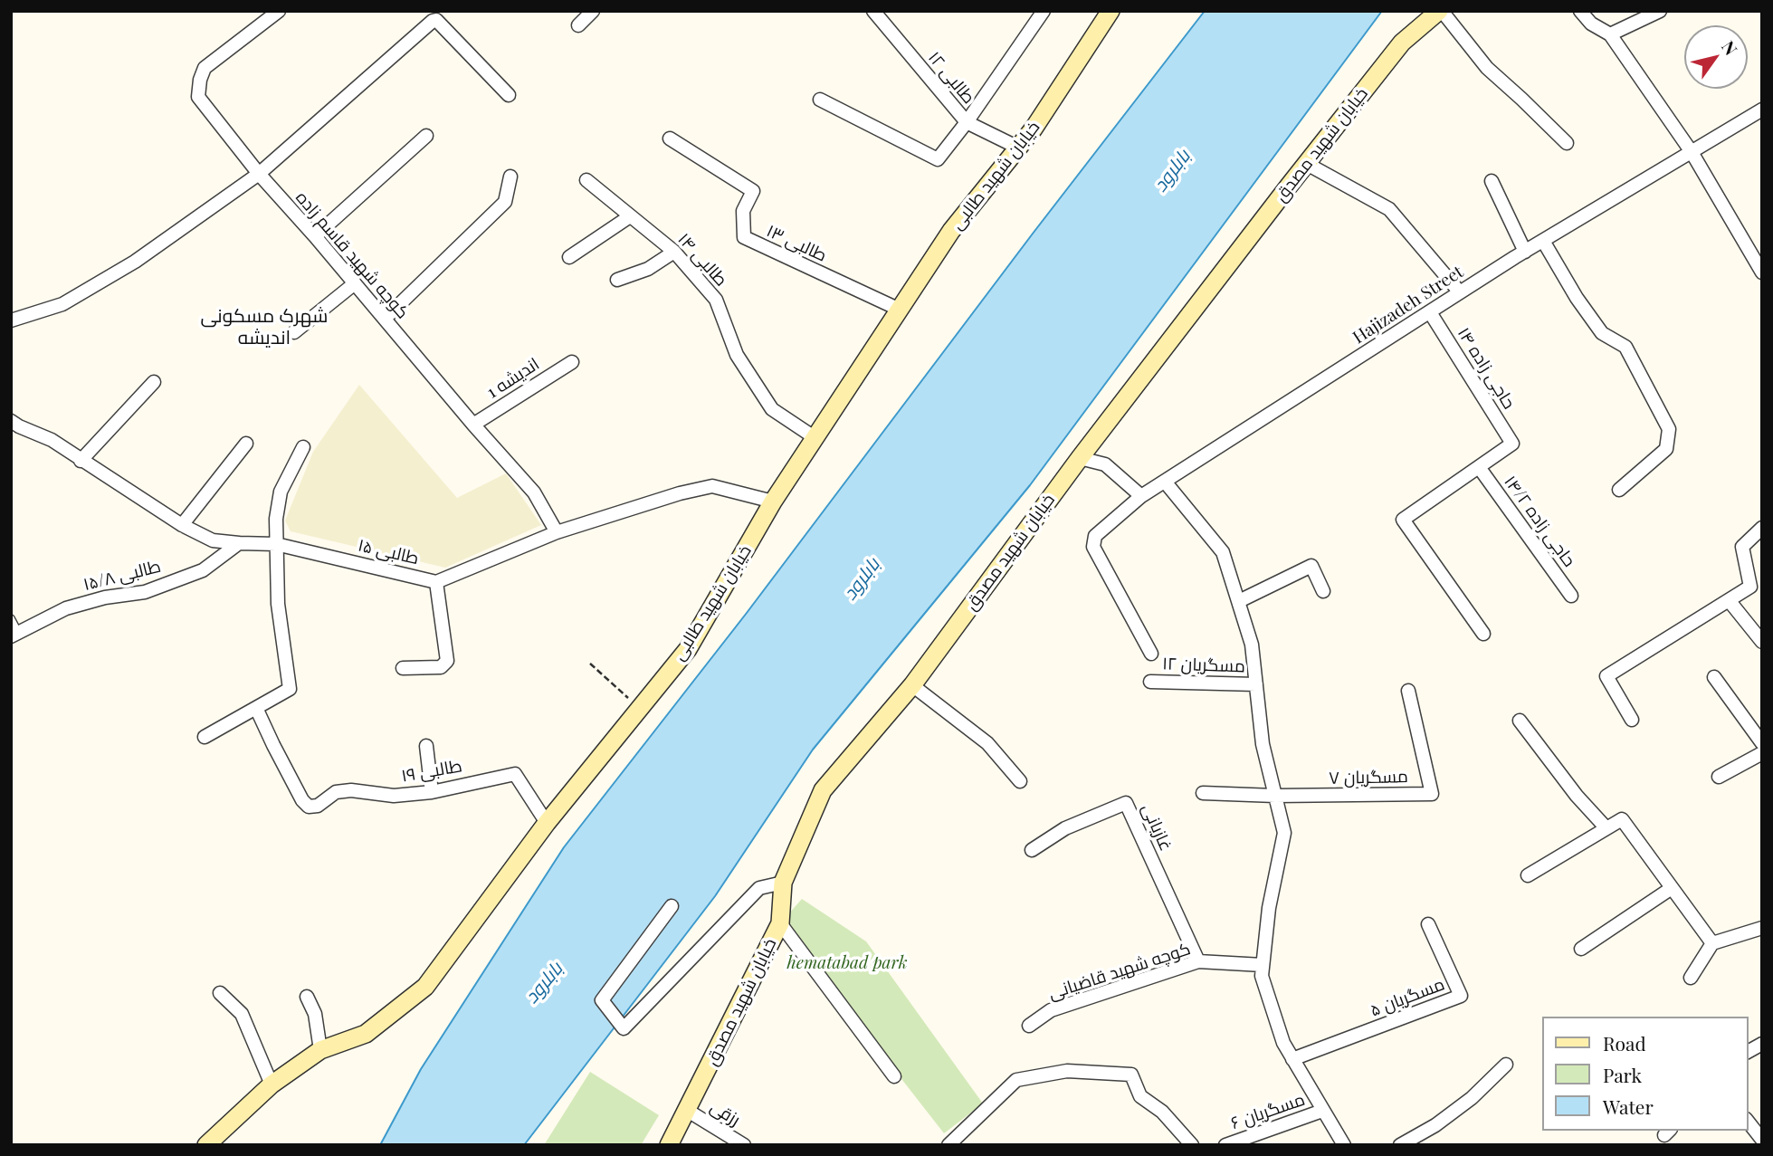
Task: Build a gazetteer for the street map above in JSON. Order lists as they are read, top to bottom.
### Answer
{
  "streets": {
    "street": [
      "طالبی ۱۲",
      "خیابان شهید مصدق",
      "خیابان شهید طالبی",
      "طالبی ۱۳",
      "کوچه شهید قاسم زاده",
      "طالبی ۱۴",
      "Hajizadeh Street",
      "حاجی زاده ۱۴",
      "اندیشه 1",
      "حاجی زاده ۱۴/۲",
      "طالبی ۱۵",
      "طالبی ۱۵/۸",
      "مسگریان ۱۲",
      "طالبی ۱۹",
      "مسگریان ۷",
      "غازیانی",
      "کوچه شهید قاضیانی",
      "مسگریان ۵",
      "مسگریان ۶",
      "رزقی"
    ]
  },
  "crossings": [
    ["طالبی ۱۲", "خیابان شهید طالبی"],
    ["خیابان شهید مصدق", "رزقی"],
    ["خیابان شهید طالبی", "طالبی ۱۳"],
    ["خیابان شهید طالبی", "طالبی ۱۴"],
    ["خیابان شهید طالبی", "طالبی ۱۵"],
    ["خیابان شهید طالبی", "طالبی ۱۹"],
    ["کوچه شهید قاسم زاده", "اندیشه 1"],
    ["کوچه شهید قاسم زاده", "طالبی ۱۵"],
    ["Hajizadeh Street", "حاجی زاده ۱۴"],
    ["حاجی زاده ۱۴", "حاجی زاده ۱۴/۲"],
    ["طالبی ۱۵", "طالبی ۱۵/۸"],
    ["غازیانی", "کوچه شهید قاضیانی"]
  ],
  "districts": ["شهرک مسکونی اندیشه"],
  "water": ["بابلرود"],
  "parks": ["hematabad park"],
  "legend": ["Road", "Park", "Water"],
  "north": "top right"
}
